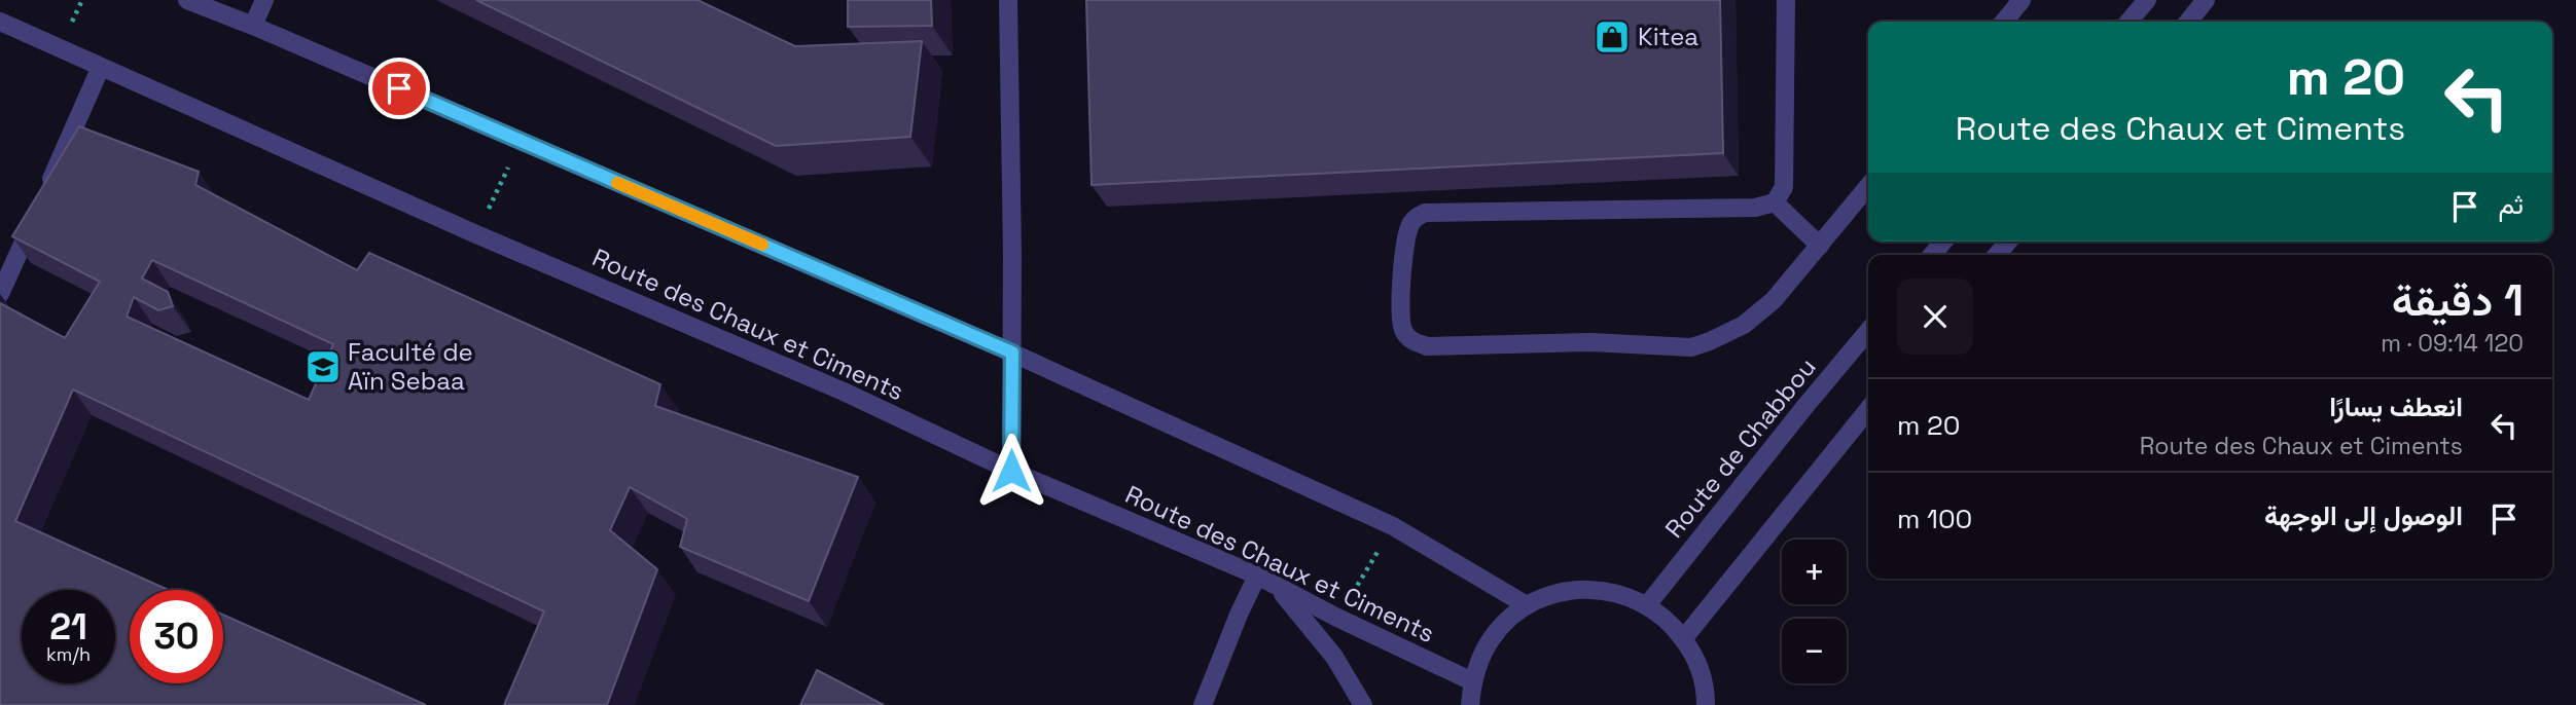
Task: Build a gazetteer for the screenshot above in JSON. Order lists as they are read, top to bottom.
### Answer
{
  "streets": {
    "street": ["Route des Chaux et Ciments", "Route de Chabbou"]
  },
  "places": {
    "shop": ["Kitea"],
    "school or university": ["Faculté de Aïn Sebaa"]
  },
  "page": {
    "turn": ["20 m", "Route des Chaux et Ciments"],
    "then": "ثم",
    "heading": ["1 دقيقة", "120 m · 09:14"],
    "list": [
      {
        "name": "انعطف يسارًا",
        "note": "Route des Chaux et Ciments",
        "value": "20 m"
      },
      {
        "name": "الوصول إلى الوجهة",
        "value": "100 m"
      }
    ],
    "map_buttons": ["+", "−"],
    "speed": "21 km/h",
    "limit": "30"
  }
}
